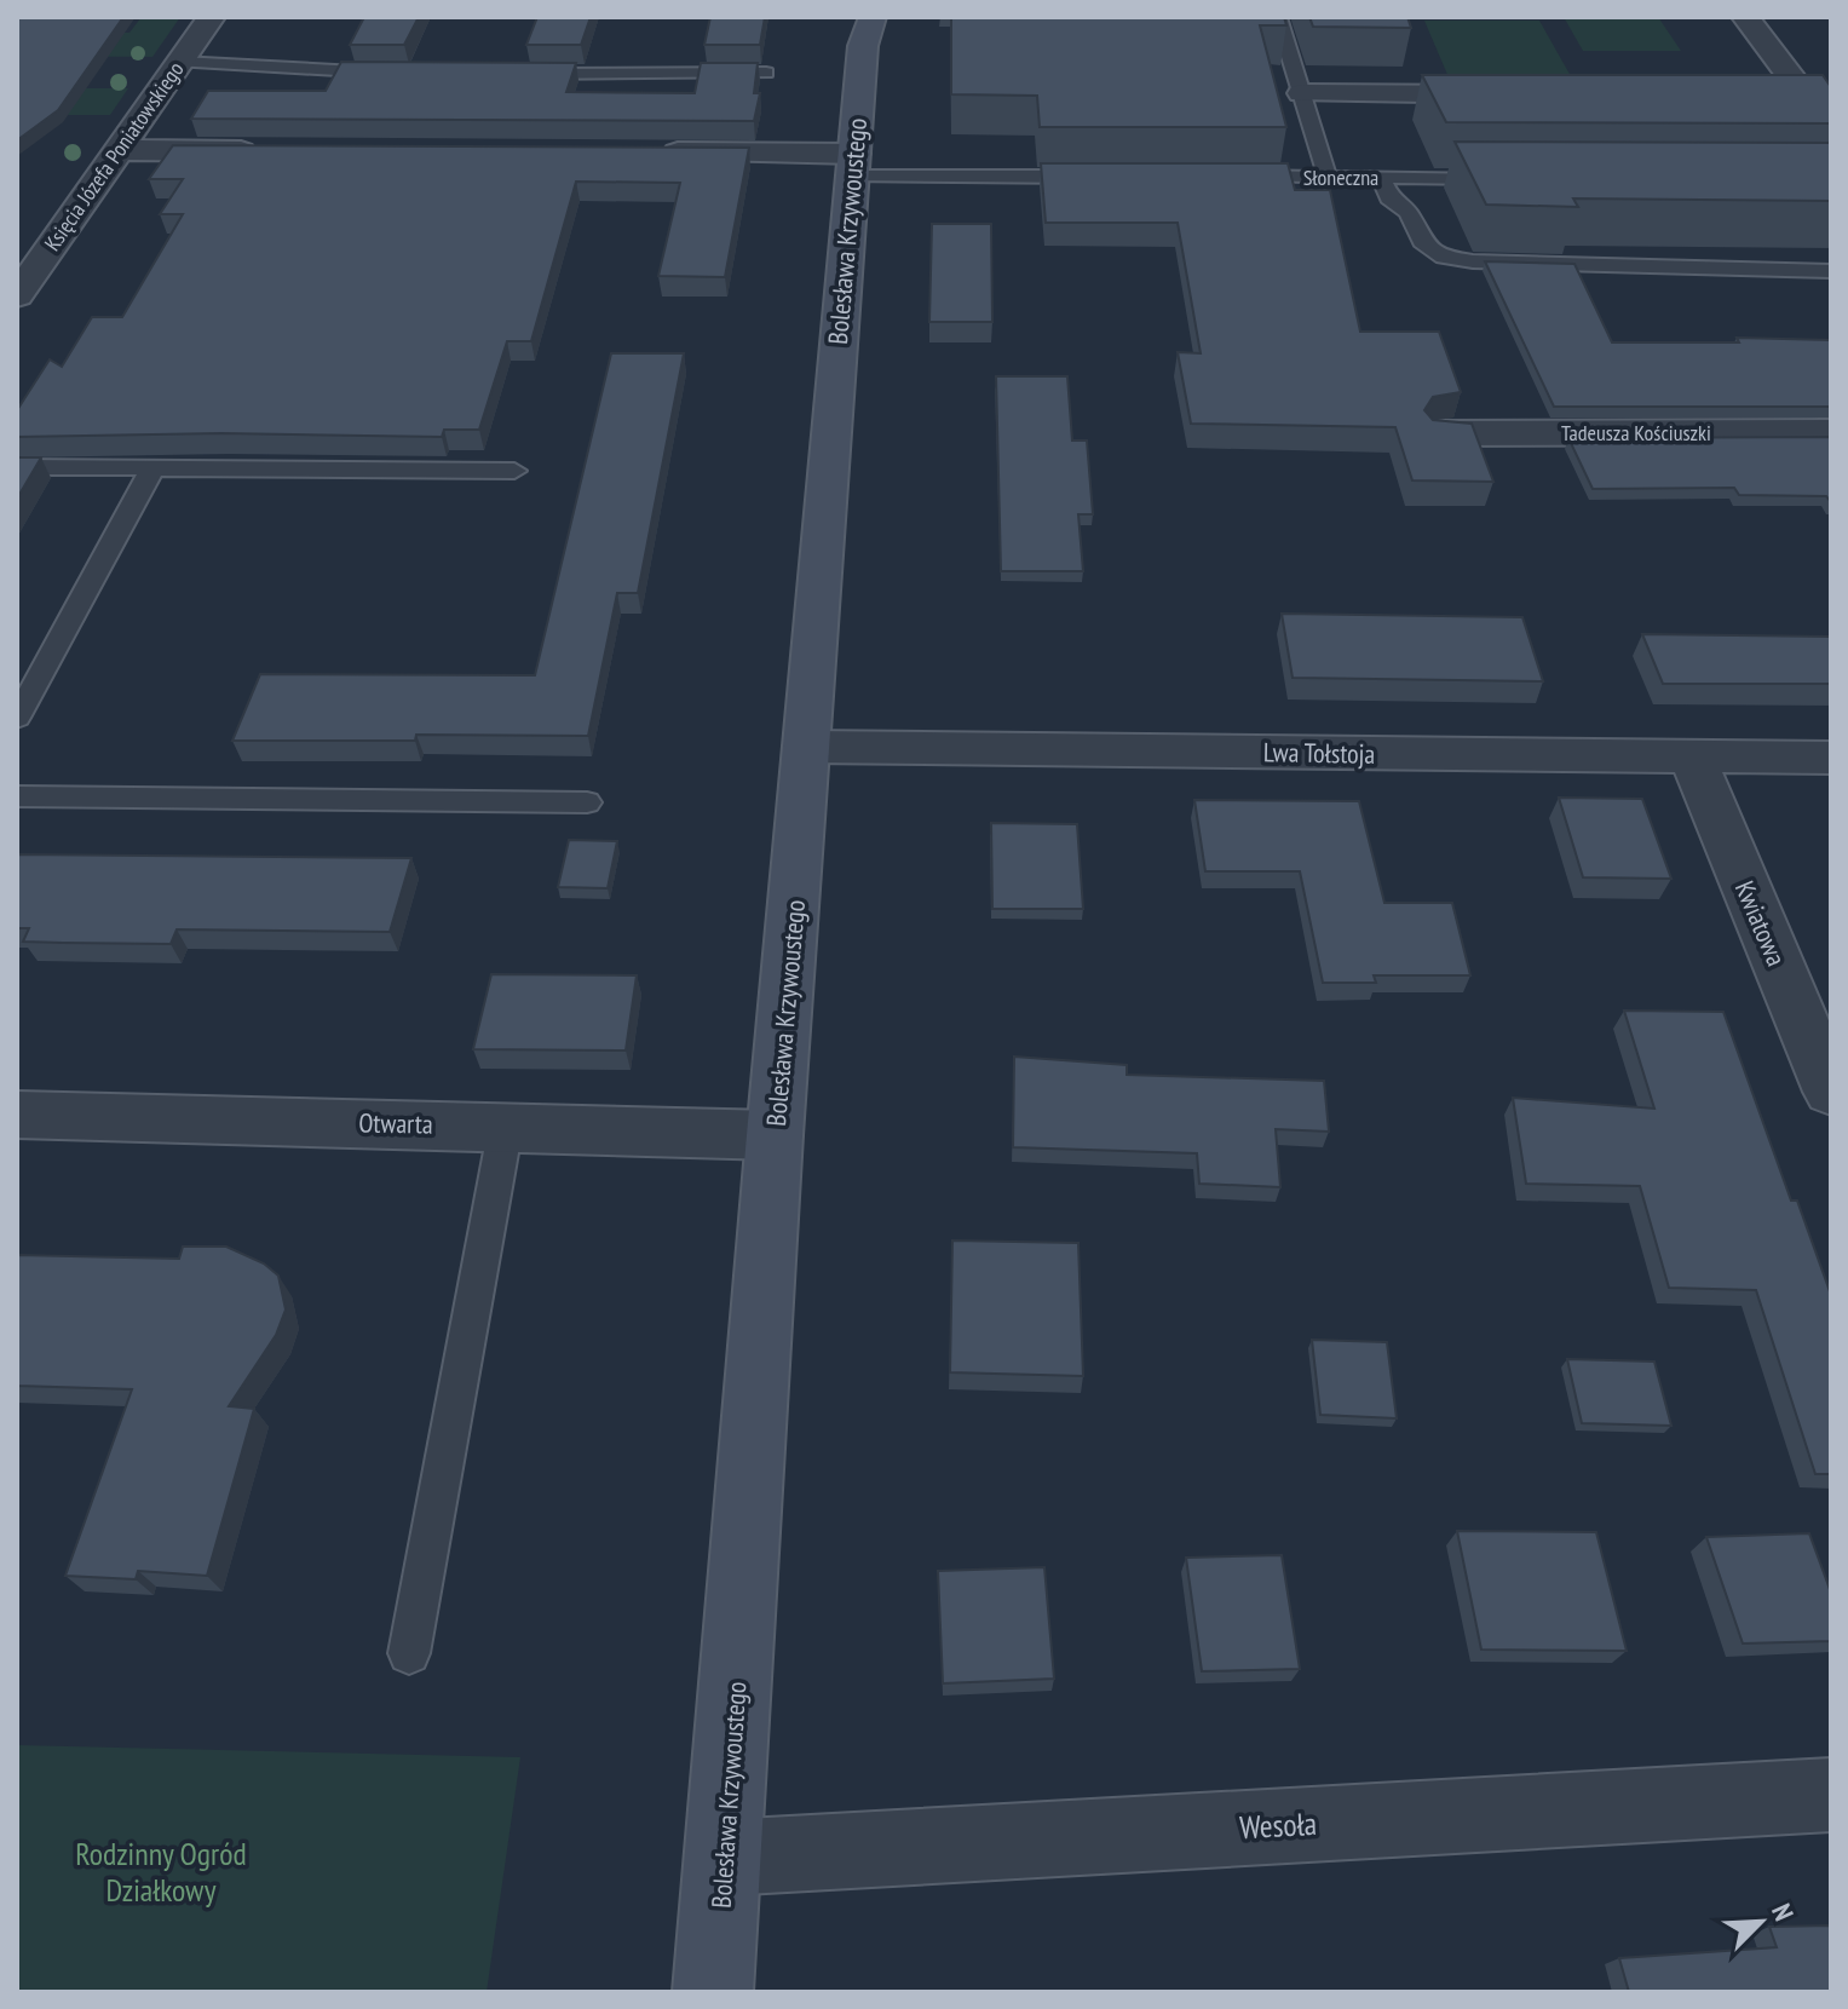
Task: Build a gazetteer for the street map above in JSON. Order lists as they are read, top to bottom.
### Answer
{
  "streets": {
    "street": [
      "Księcia Józefa Poniatowskiego",
      "Bolesława Krzywoustego",
      "Tadeusza Kościuszki",
      "Lwa Tołstoja",
      "Kwiatowa",
      "Otwarta",
      "Wesoła"
    ],
    "lane": ["Słoneczna"]
  },
  "crossings": [
    ["Bolesława Krzywoustego", "Lwa Tołstoja"],
    ["Bolesława Krzywoustego", "Otwarta"],
    ["Bolesława Krzywoustego", "Wesoła"],
    ["Lwa Tołstoja", "Kwiatowa"]
  ],
  "parks": ["Rodzinny Ogród Działkowy"],
  "north": "top right"
}
